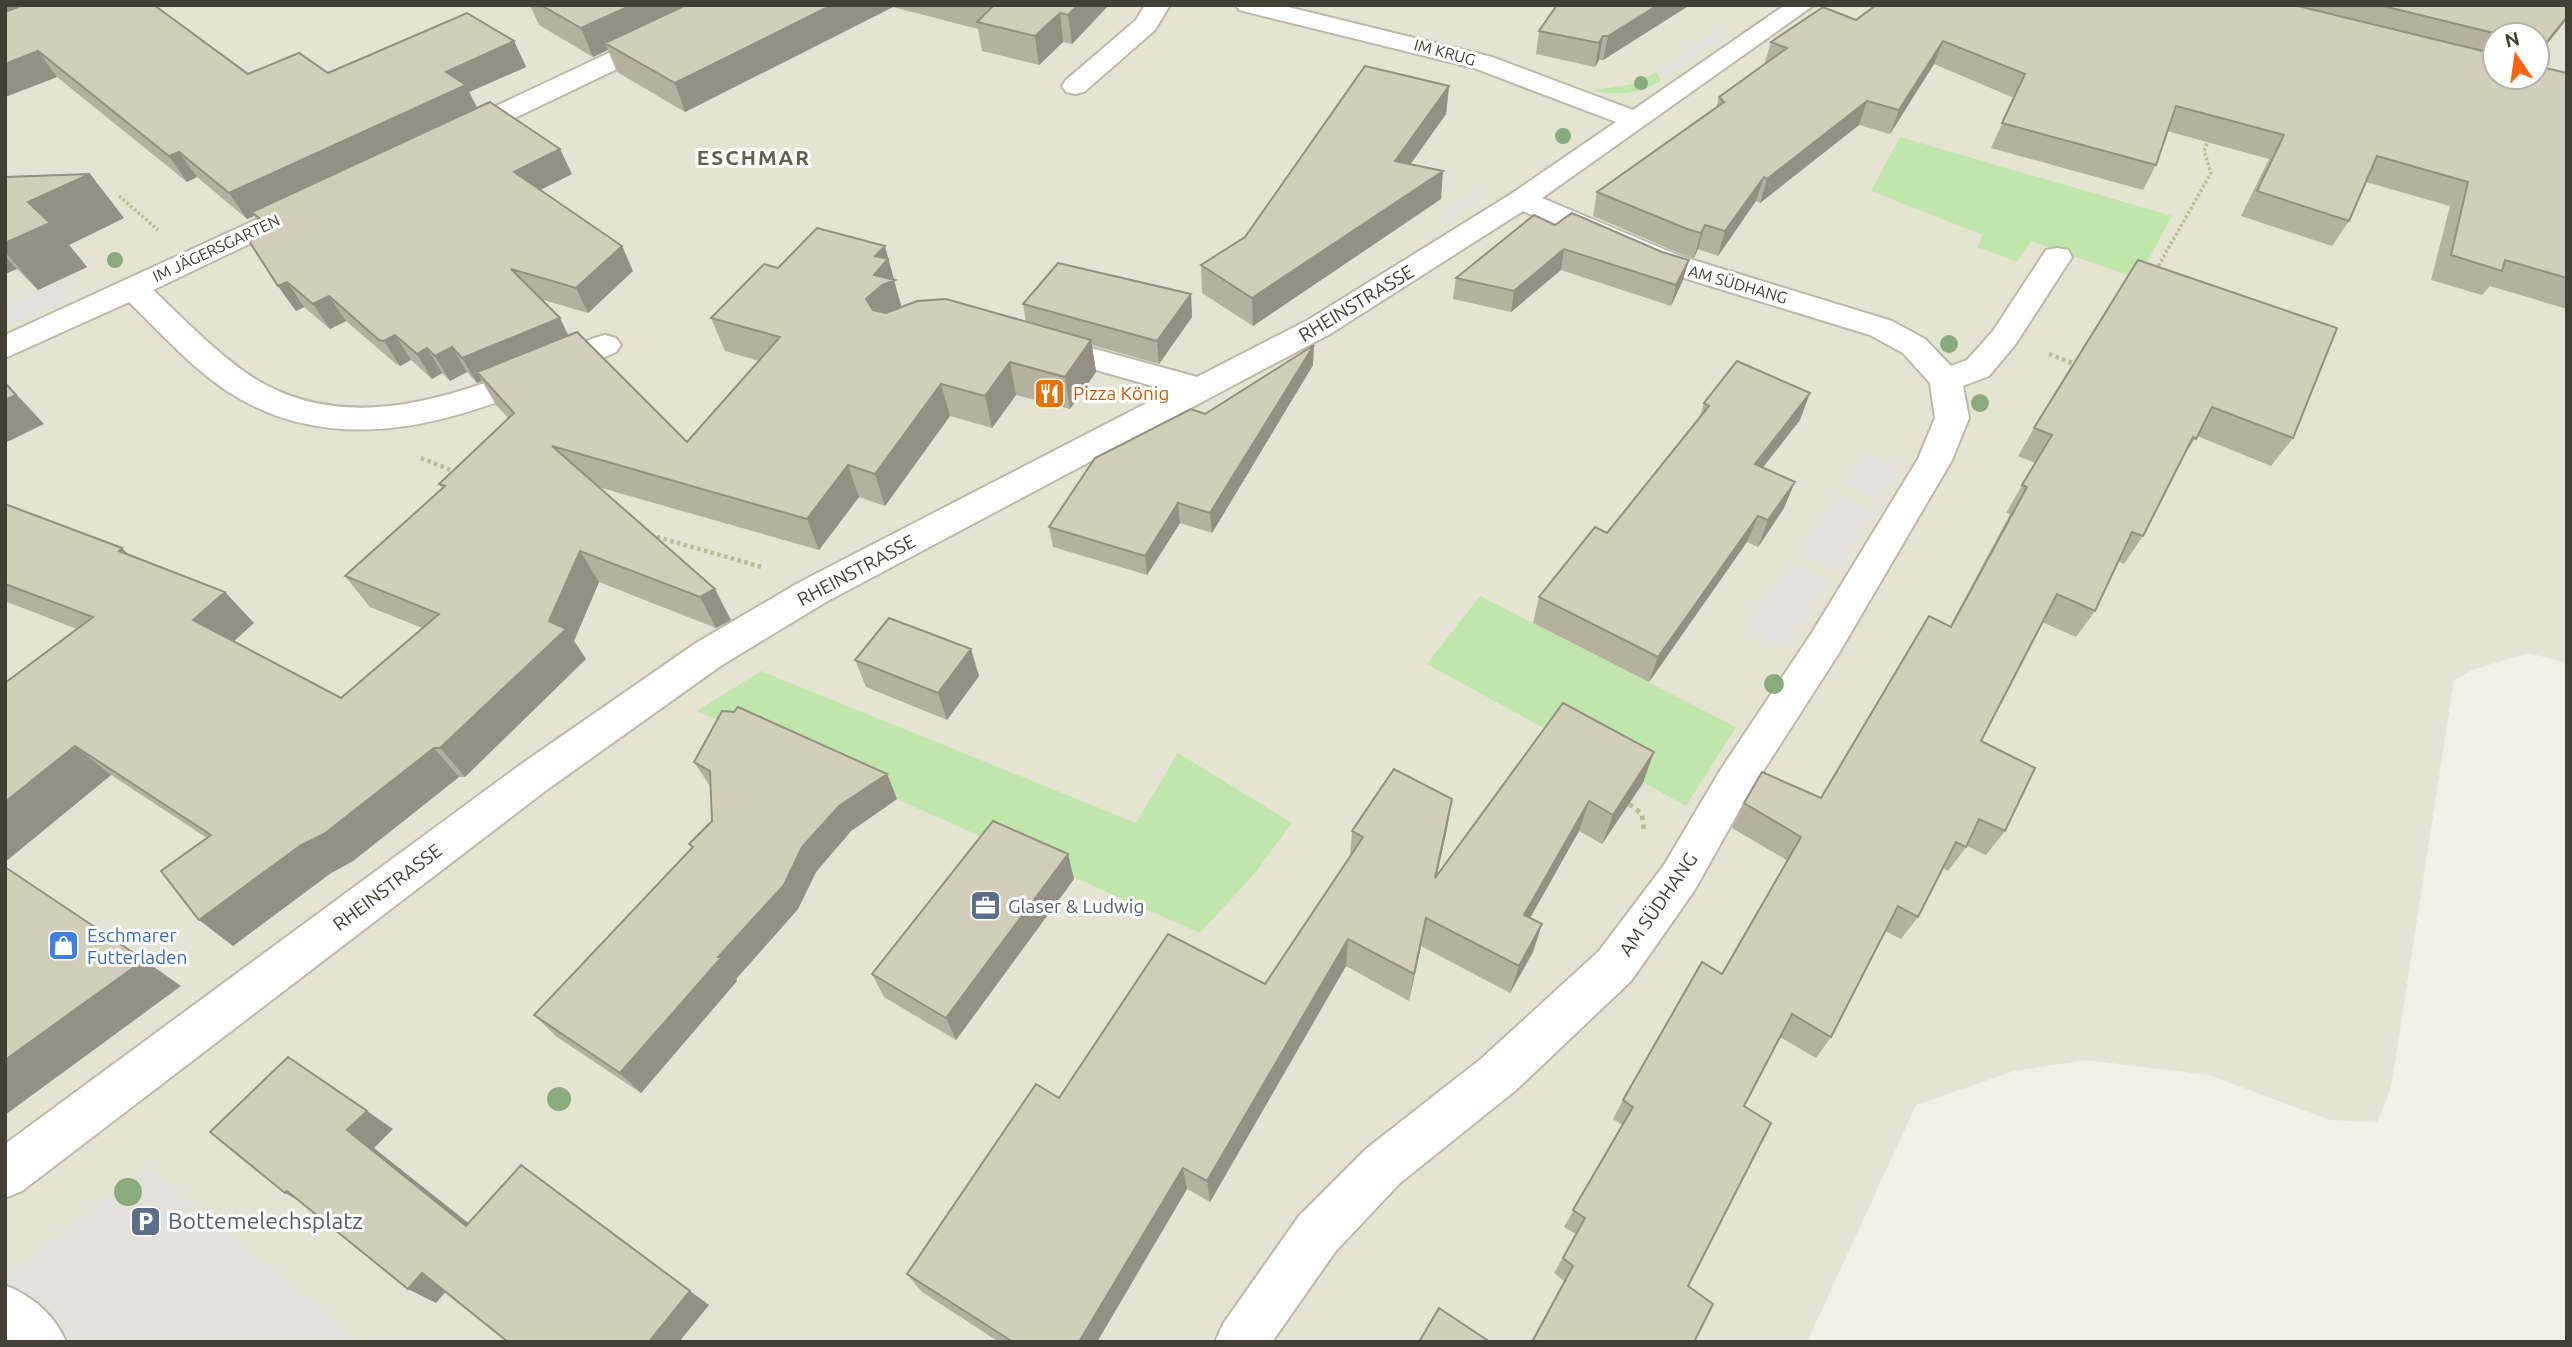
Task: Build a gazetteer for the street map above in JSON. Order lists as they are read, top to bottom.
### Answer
{
  "streets": {
    "street": [
      "IM KRUG",
      "IM JÄGERSGARTEN",
      "AM SÜDHANG",
      "RHEINSTRASSE"
    ]
  },
  "crossings": [
    ["IM KRUG", "RHEINSTRASSE"],
    ["AM SÜDHANG", "RHEINSTRASSE"]
  ],
  "districts": ["ESCHMAR"],
  "places": {
    "restaurant": ["Pizza König"],
    "office": ["Glaser & Ludwig"],
    "shop": ["Eschmarer Futterladen"],
    "parking": ["Bottemelechsplatz"]
  },
  "north": "top"
}
